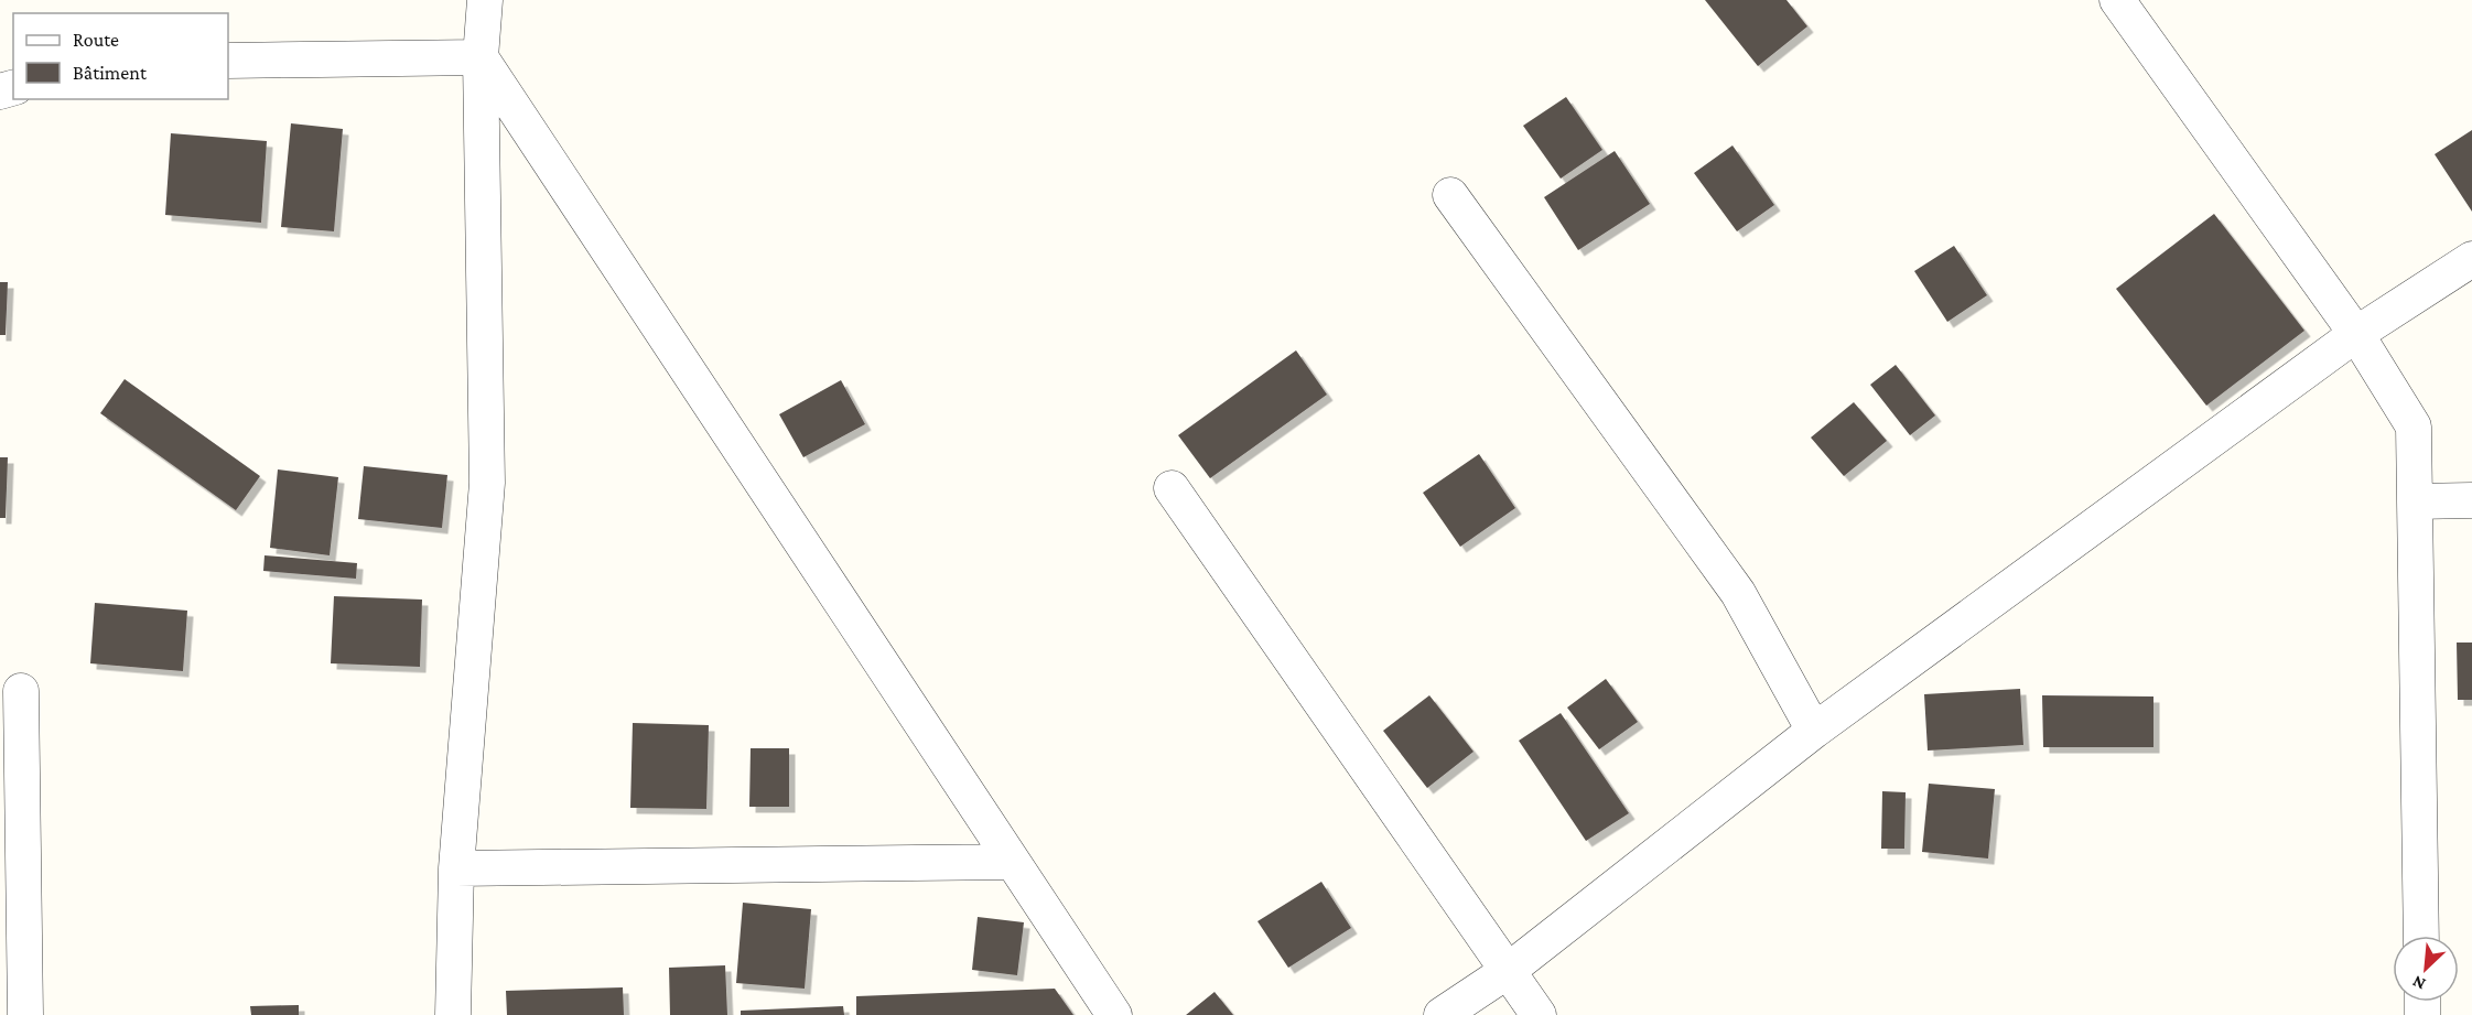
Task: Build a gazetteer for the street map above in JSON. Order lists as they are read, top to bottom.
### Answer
{
  "legend": ["Route", "Bâtiment"],
  "north": "bottom left"
}
